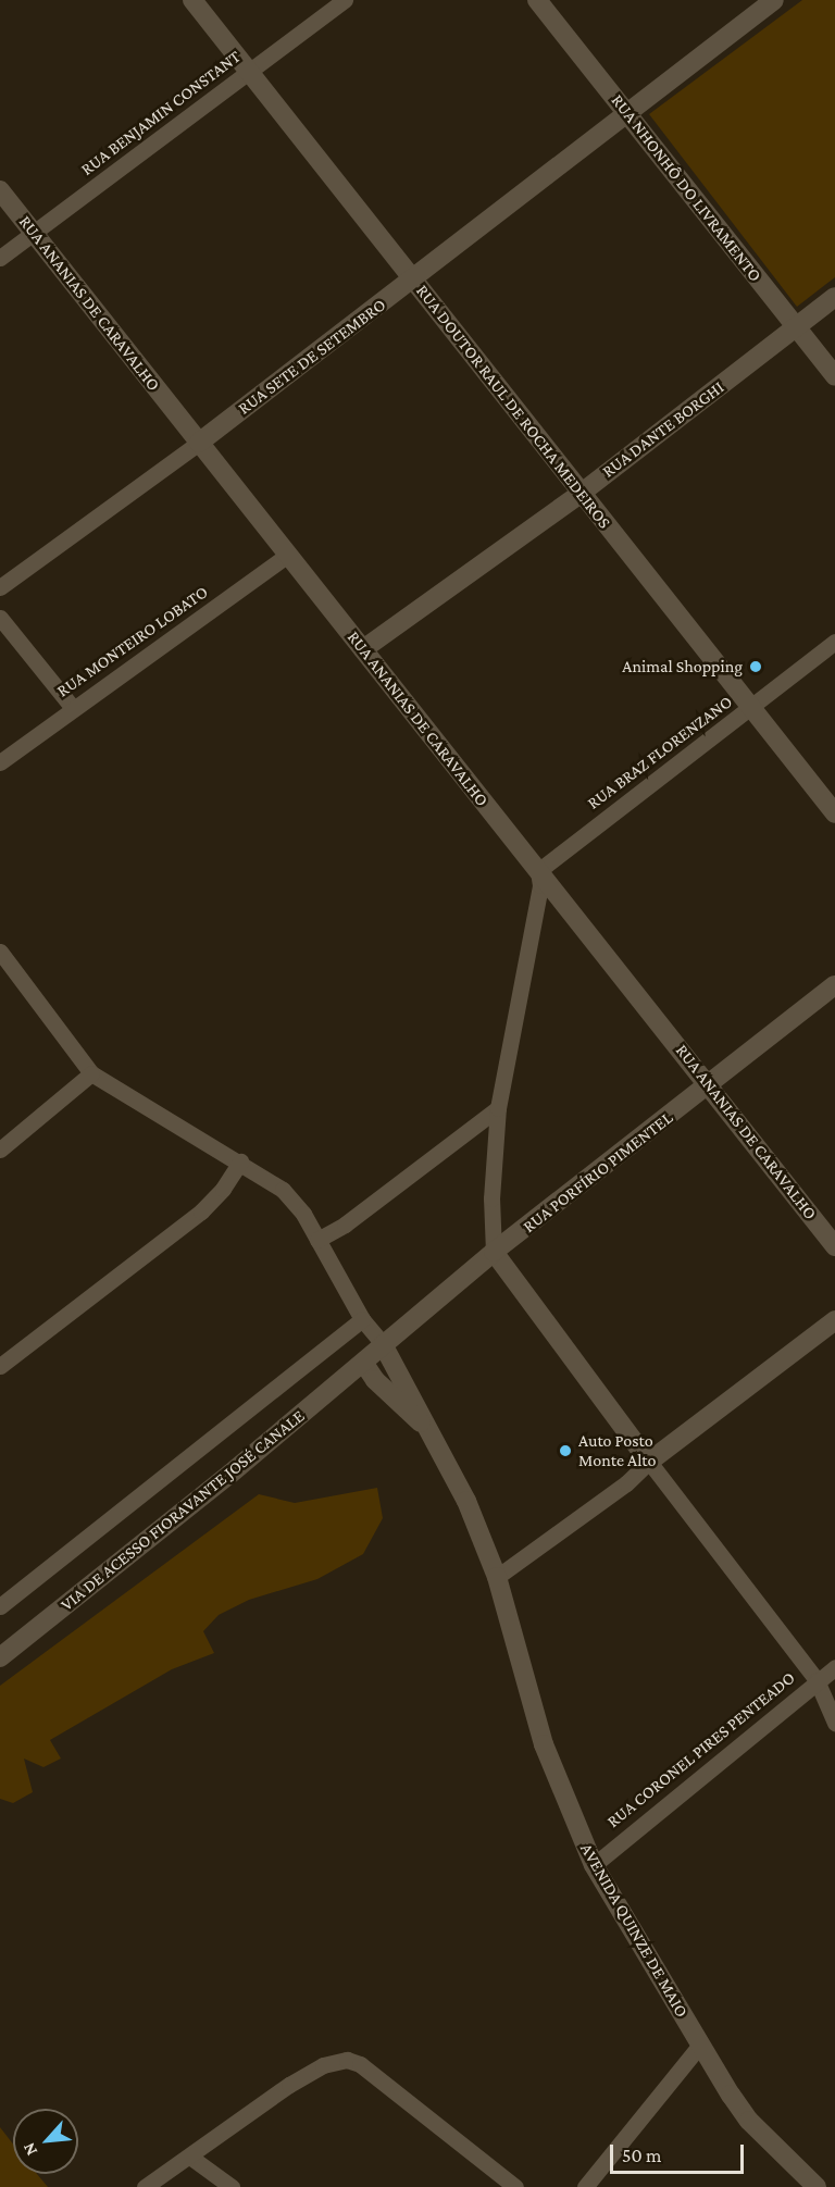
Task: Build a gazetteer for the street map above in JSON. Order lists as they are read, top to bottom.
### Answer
{
  "streets": {
    "street": [
      "RUA BENJAMIN CONSTANT",
      "RUA NHONHÔ DO LIVRAMENTO",
      "RUA ANANIAS DE CARAVALHO",
      "RUA SETE DE SETEMBRO",
      "RUA DOUTOR RAUL DE ROCHA MEDEIROS",
      "RUA DANTE BORGHI",
      "RUA MONTEIRO LOBATO",
      "RUA BRAZ FLORENZANO",
      "RUA PORFÍRIO PIMENTEL",
      "VIA DE ACESSO FIORAVANTE JOSÉ CANALE",
      "RUA CORONEL PIRES PENTEADO",
      "AVENIDA QUINZE DE MAIO"
    ]
  },
  "crossings": [
    ["RUA BENJAMIN CONSTANT", "RUA ANANIAS DE CARAVALHO"],
    ["RUA BENJAMIN CONSTANT", "RUA DOUTOR RAUL DE ROCHA MEDEIROS"],
    ["RUA NHONHÔ DO LIVRAMENTO", "RUA SETE DE SETEMBRO"],
    ["RUA NHONHÔ DO LIVRAMENTO", "RUA DANTE BORGHI"],
    ["RUA ANANIAS DE CARAVALHO", "RUA SETE DE SETEMBRO"],
    ["RUA ANANIAS DE CARAVALHO", "RUA DANTE BORGHI"],
    ["RUA ANANIAS DE CARAVALHO", "RUA MONTEIRO LOBATO"],
    ["RUA ANANIAS DE CARAVALHO", "RUA BRAZ FLORENZANO"],
    ["RUA ANANIAS DE CARAVALHO", "RUA PORFÍRIO PIMENTEL"],
    ["RUA SETE DE SETEMBRO", "RUA DOUTOR RAUL DE ROCHA MEDEIROS"],
    ["RUA DOUTOR RAUL DE ROCHA MEDEIROS", "RUA DANTE BORGHI"],
    ["RUA DOUTOR RAUL DE ROCHA MEDEIROS", "RUA BRAZ FLORENZANO"],
    ["RUA PORFÍRIO PIMENTEL", "VIA DE ACESSO FIORAVANTE JOSÉ CANALE"],
    ["RUA CORONEL PIRES PENTEADO", "AVENIDA QUINZE DE MAIO"]
  ],
  "places": ["Animal Shopping", "Auto Posto Monte Alto"],
  "scale_bar": "50 m",
  "north": "bottom left"
}
